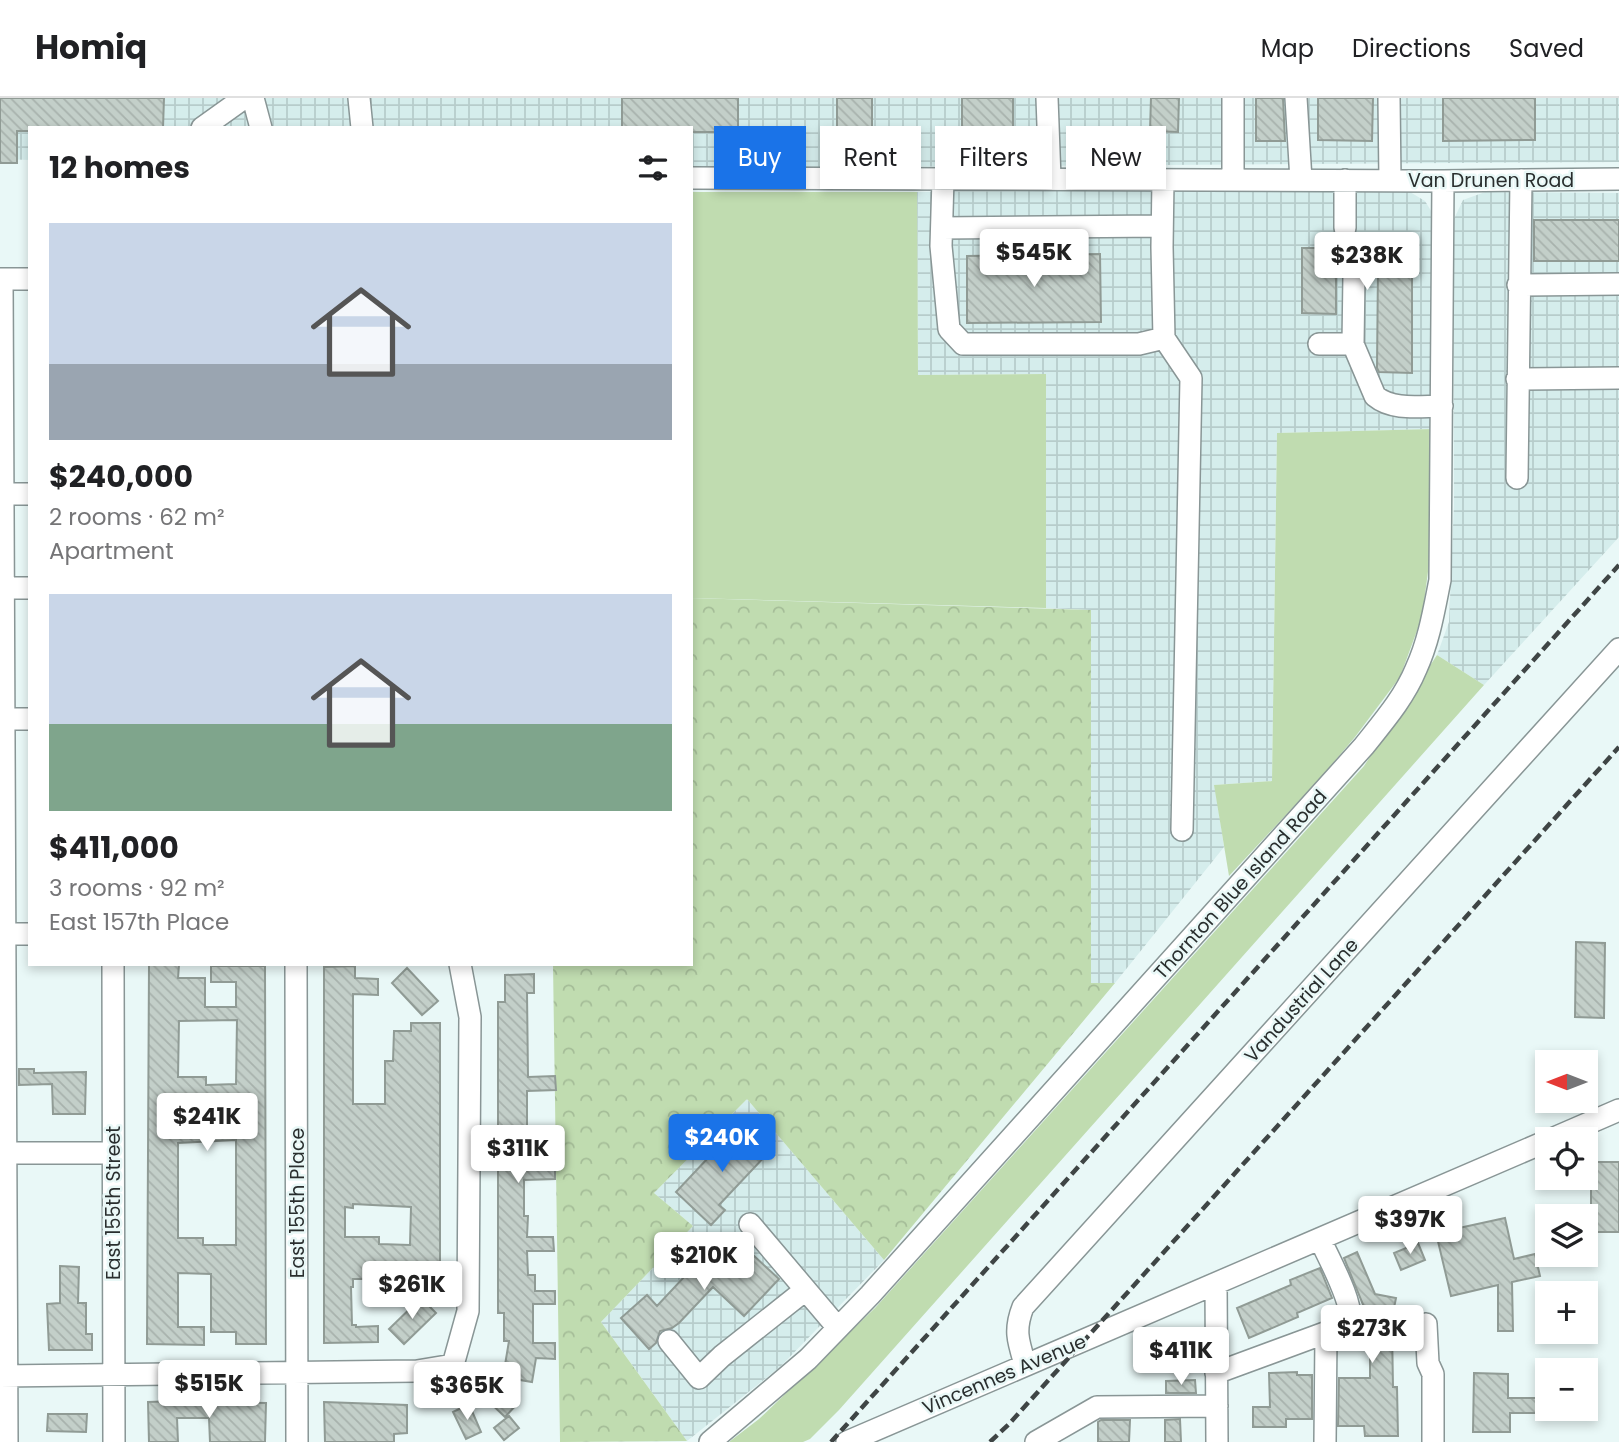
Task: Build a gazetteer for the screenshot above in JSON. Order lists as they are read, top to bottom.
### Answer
{
  "streets": {
    "street": [
      "Van Drunen Road",
      "Thornton Blue Island Road",
      "Vandustrial Lane",
      "East 155th Street",
      "East 155th Place",
      "Vincennes Avenue"
    ]
  },
  "crossings": [
    ["Van Drunen Road", "Thornton Blue Island Road"],
    ["Vandustrial Lane", "Vincennes Avenue"]
  ],
  "north": "left",
  "page": {
    "header": "Homiq",
    "nav": ["Map", "Directions", "Saved"],
    "chip": [
      "Buy",
      "Rent",
      "Filters",
      "New"
    ],
    "heading": "12 homes",
    "list": [
      {
        "name": "$240,000",
        "note": "2 rooms · 62 m² · Apartment"
      },
      {
        "name": "$411,000",
        "note": "3 rooms · 92 m² · East 157th Place"
      }
    ],
    "price": [
      "$545K",
      "$238K",
      "$241K",
      "$240K",
      "$311K",
      "$397K",
      "$210K",
      "$261K",
      "$273K",
      "$411K",
      "$515K",
      "$365K"
    ],
    "map_buttons": ["+", "−"]
  }
}
